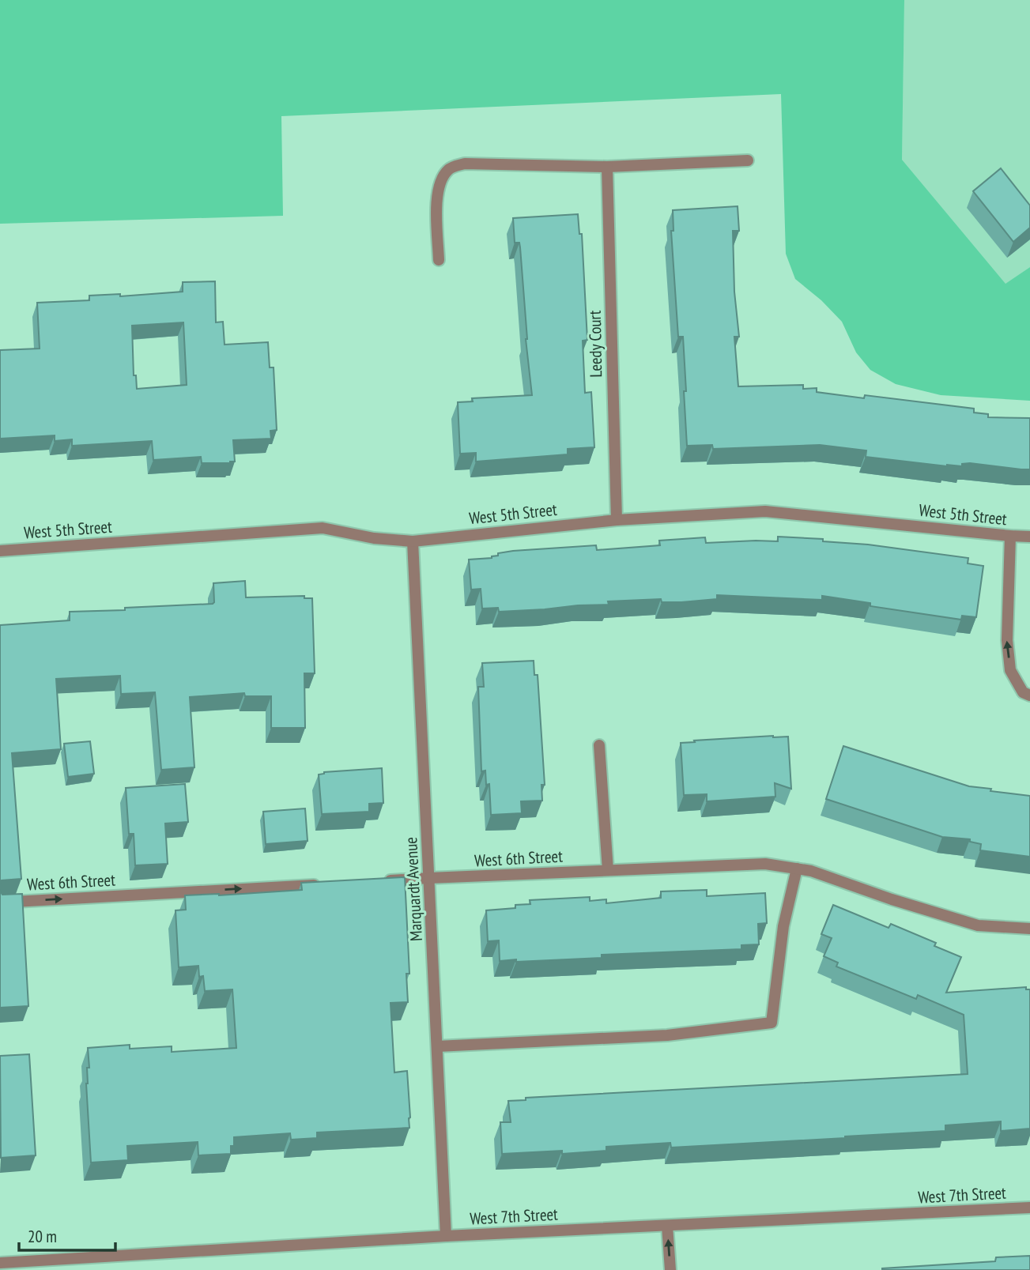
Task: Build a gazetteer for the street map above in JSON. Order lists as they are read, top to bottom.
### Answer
{
  "streets": {
    "street": [
      "Leedy Court",
      "West 5th Street",
      "West 6th Street",
      "Marquardt Avenue",
      "West 7th Street"
    ]
  },
  "crossings": [
    ["Leedy Court", "West 5th Street"],
    ["West 5th Street", "Marquardt Avenue"],
    ["West 6th Street", "Marquardt Avenue"],
    ["Marquardt Avenue", "West 7th Street"]
  ],
  "scale_bar": "20 m"
}
